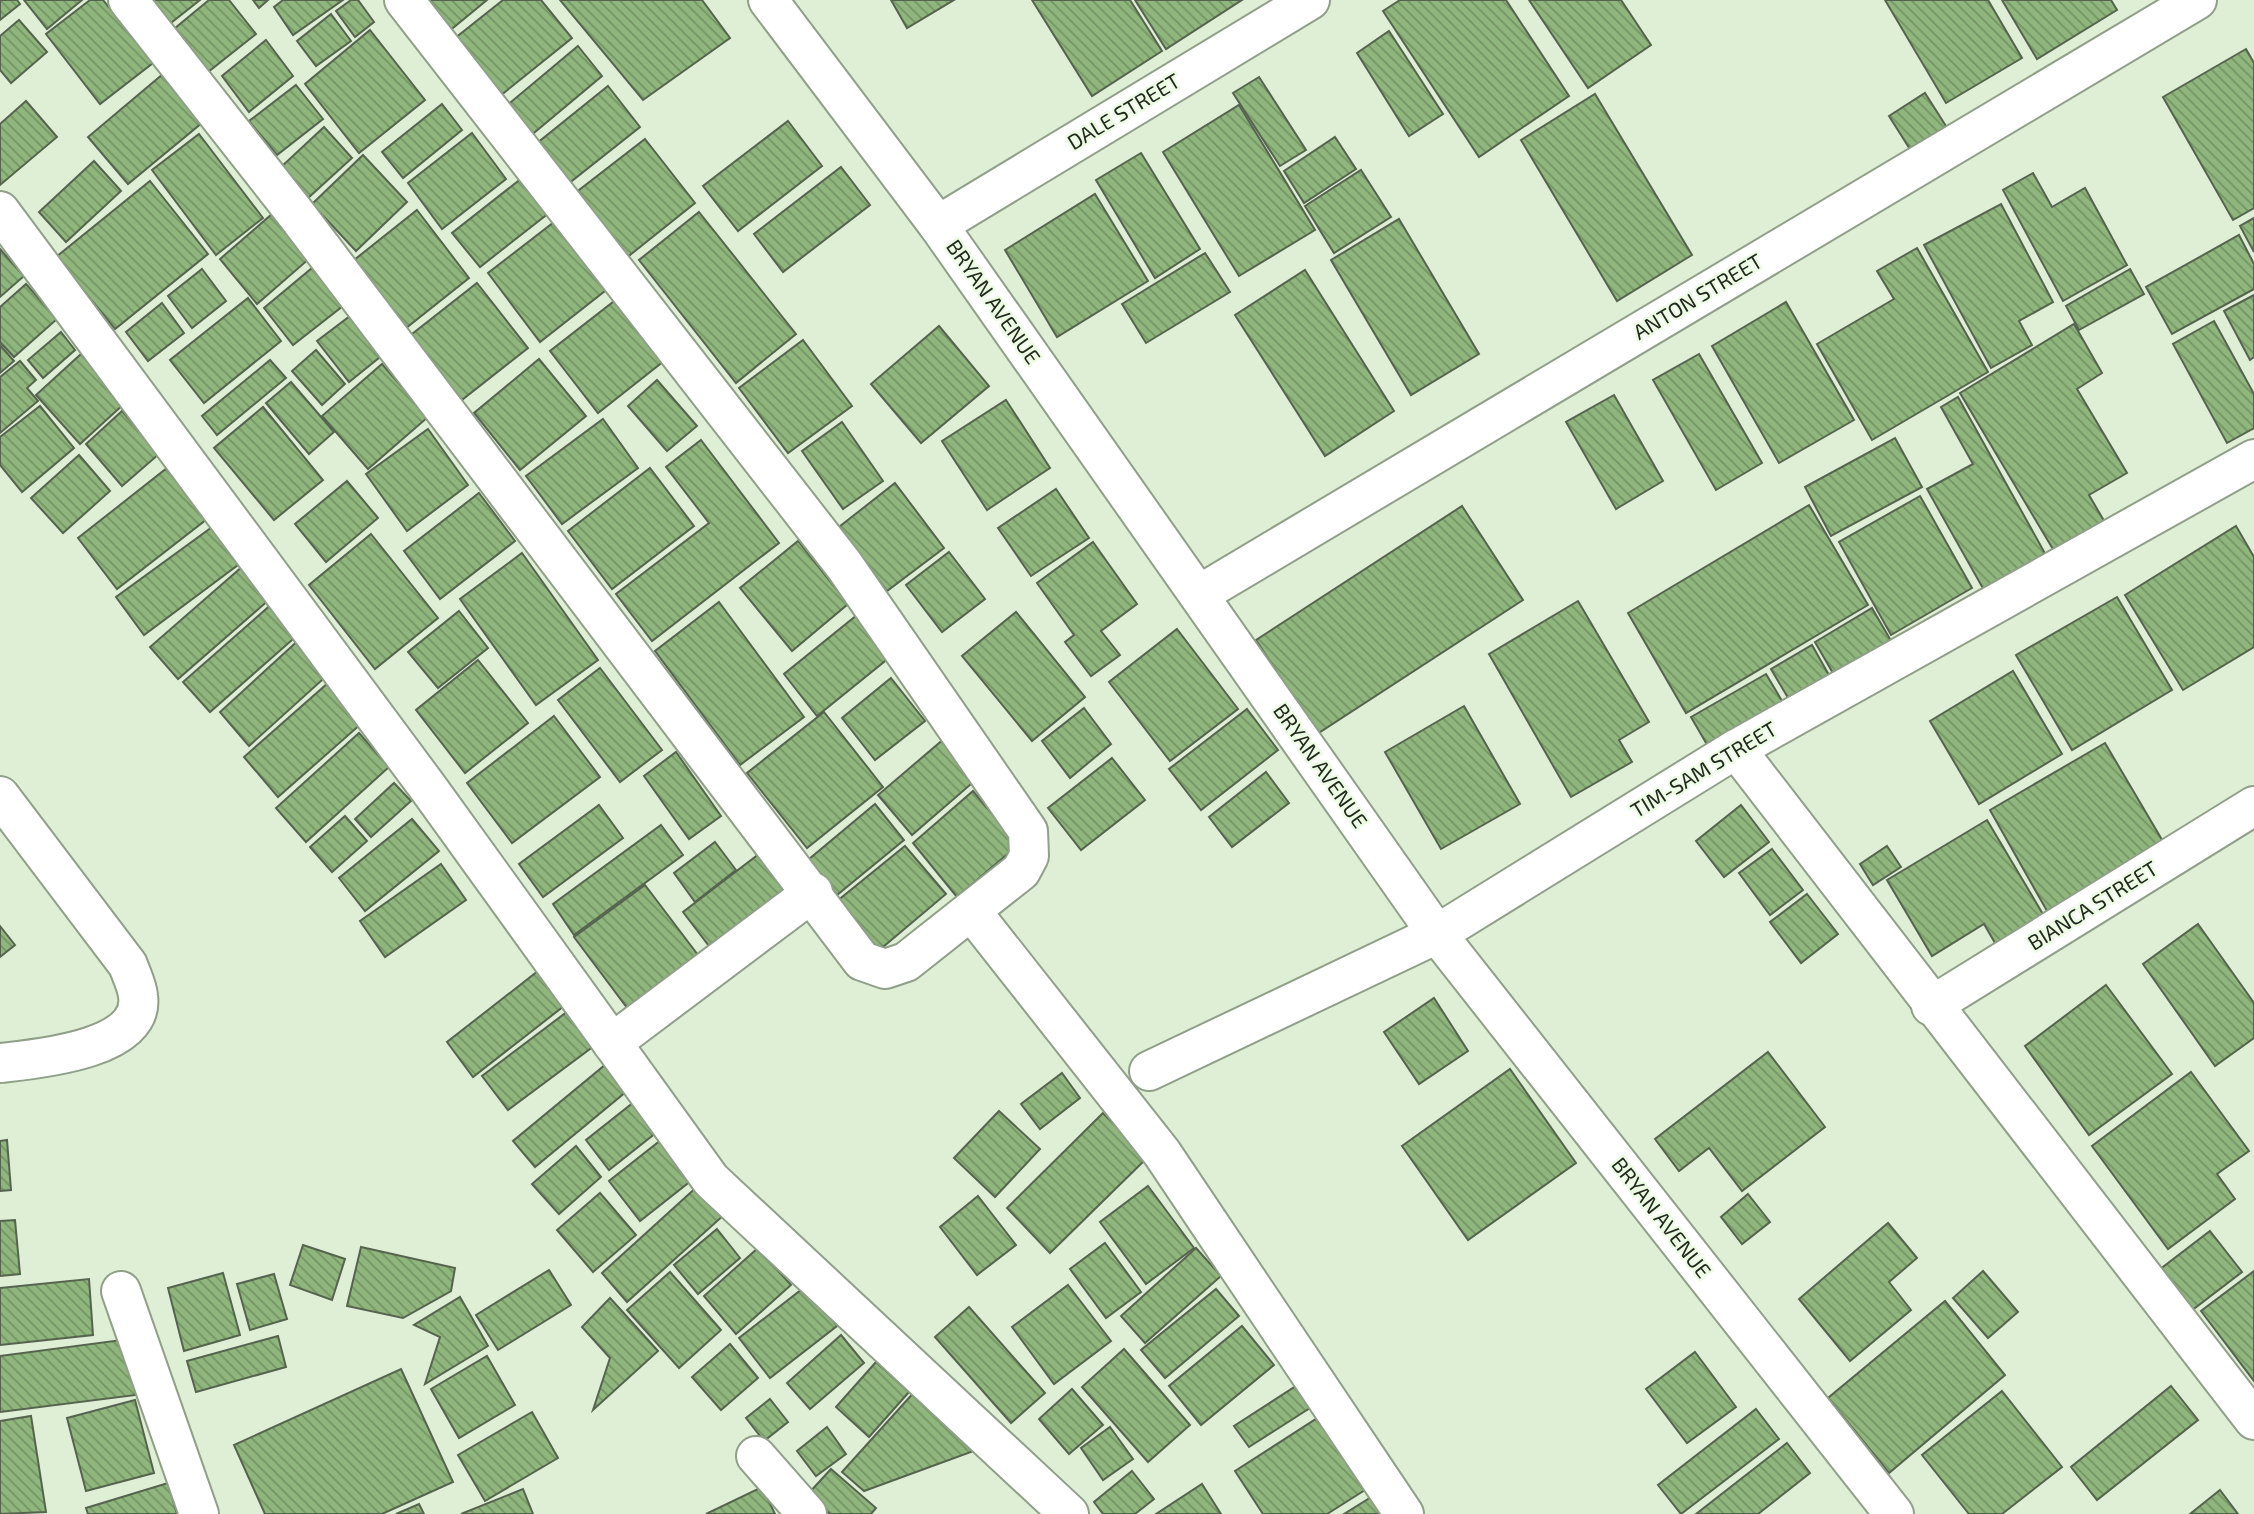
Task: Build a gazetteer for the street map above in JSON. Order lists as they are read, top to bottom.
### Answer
{
  "streets": {
    "street": [
      "DALE STREET",
      "ANTON STREET",
      "BRYAN AVENUE",
      "TIM-SAM STREET",
      "BIANCA STREET"
    ]
  },
  "crossings": [
    ["DALE STREET", "BRYAN AVENUE"],
    ["ANTON STREET", "BRYAN AVENUE"],
    ["BRYAN AVENUE", "TIM-SAM STREET"]
  ]
}
